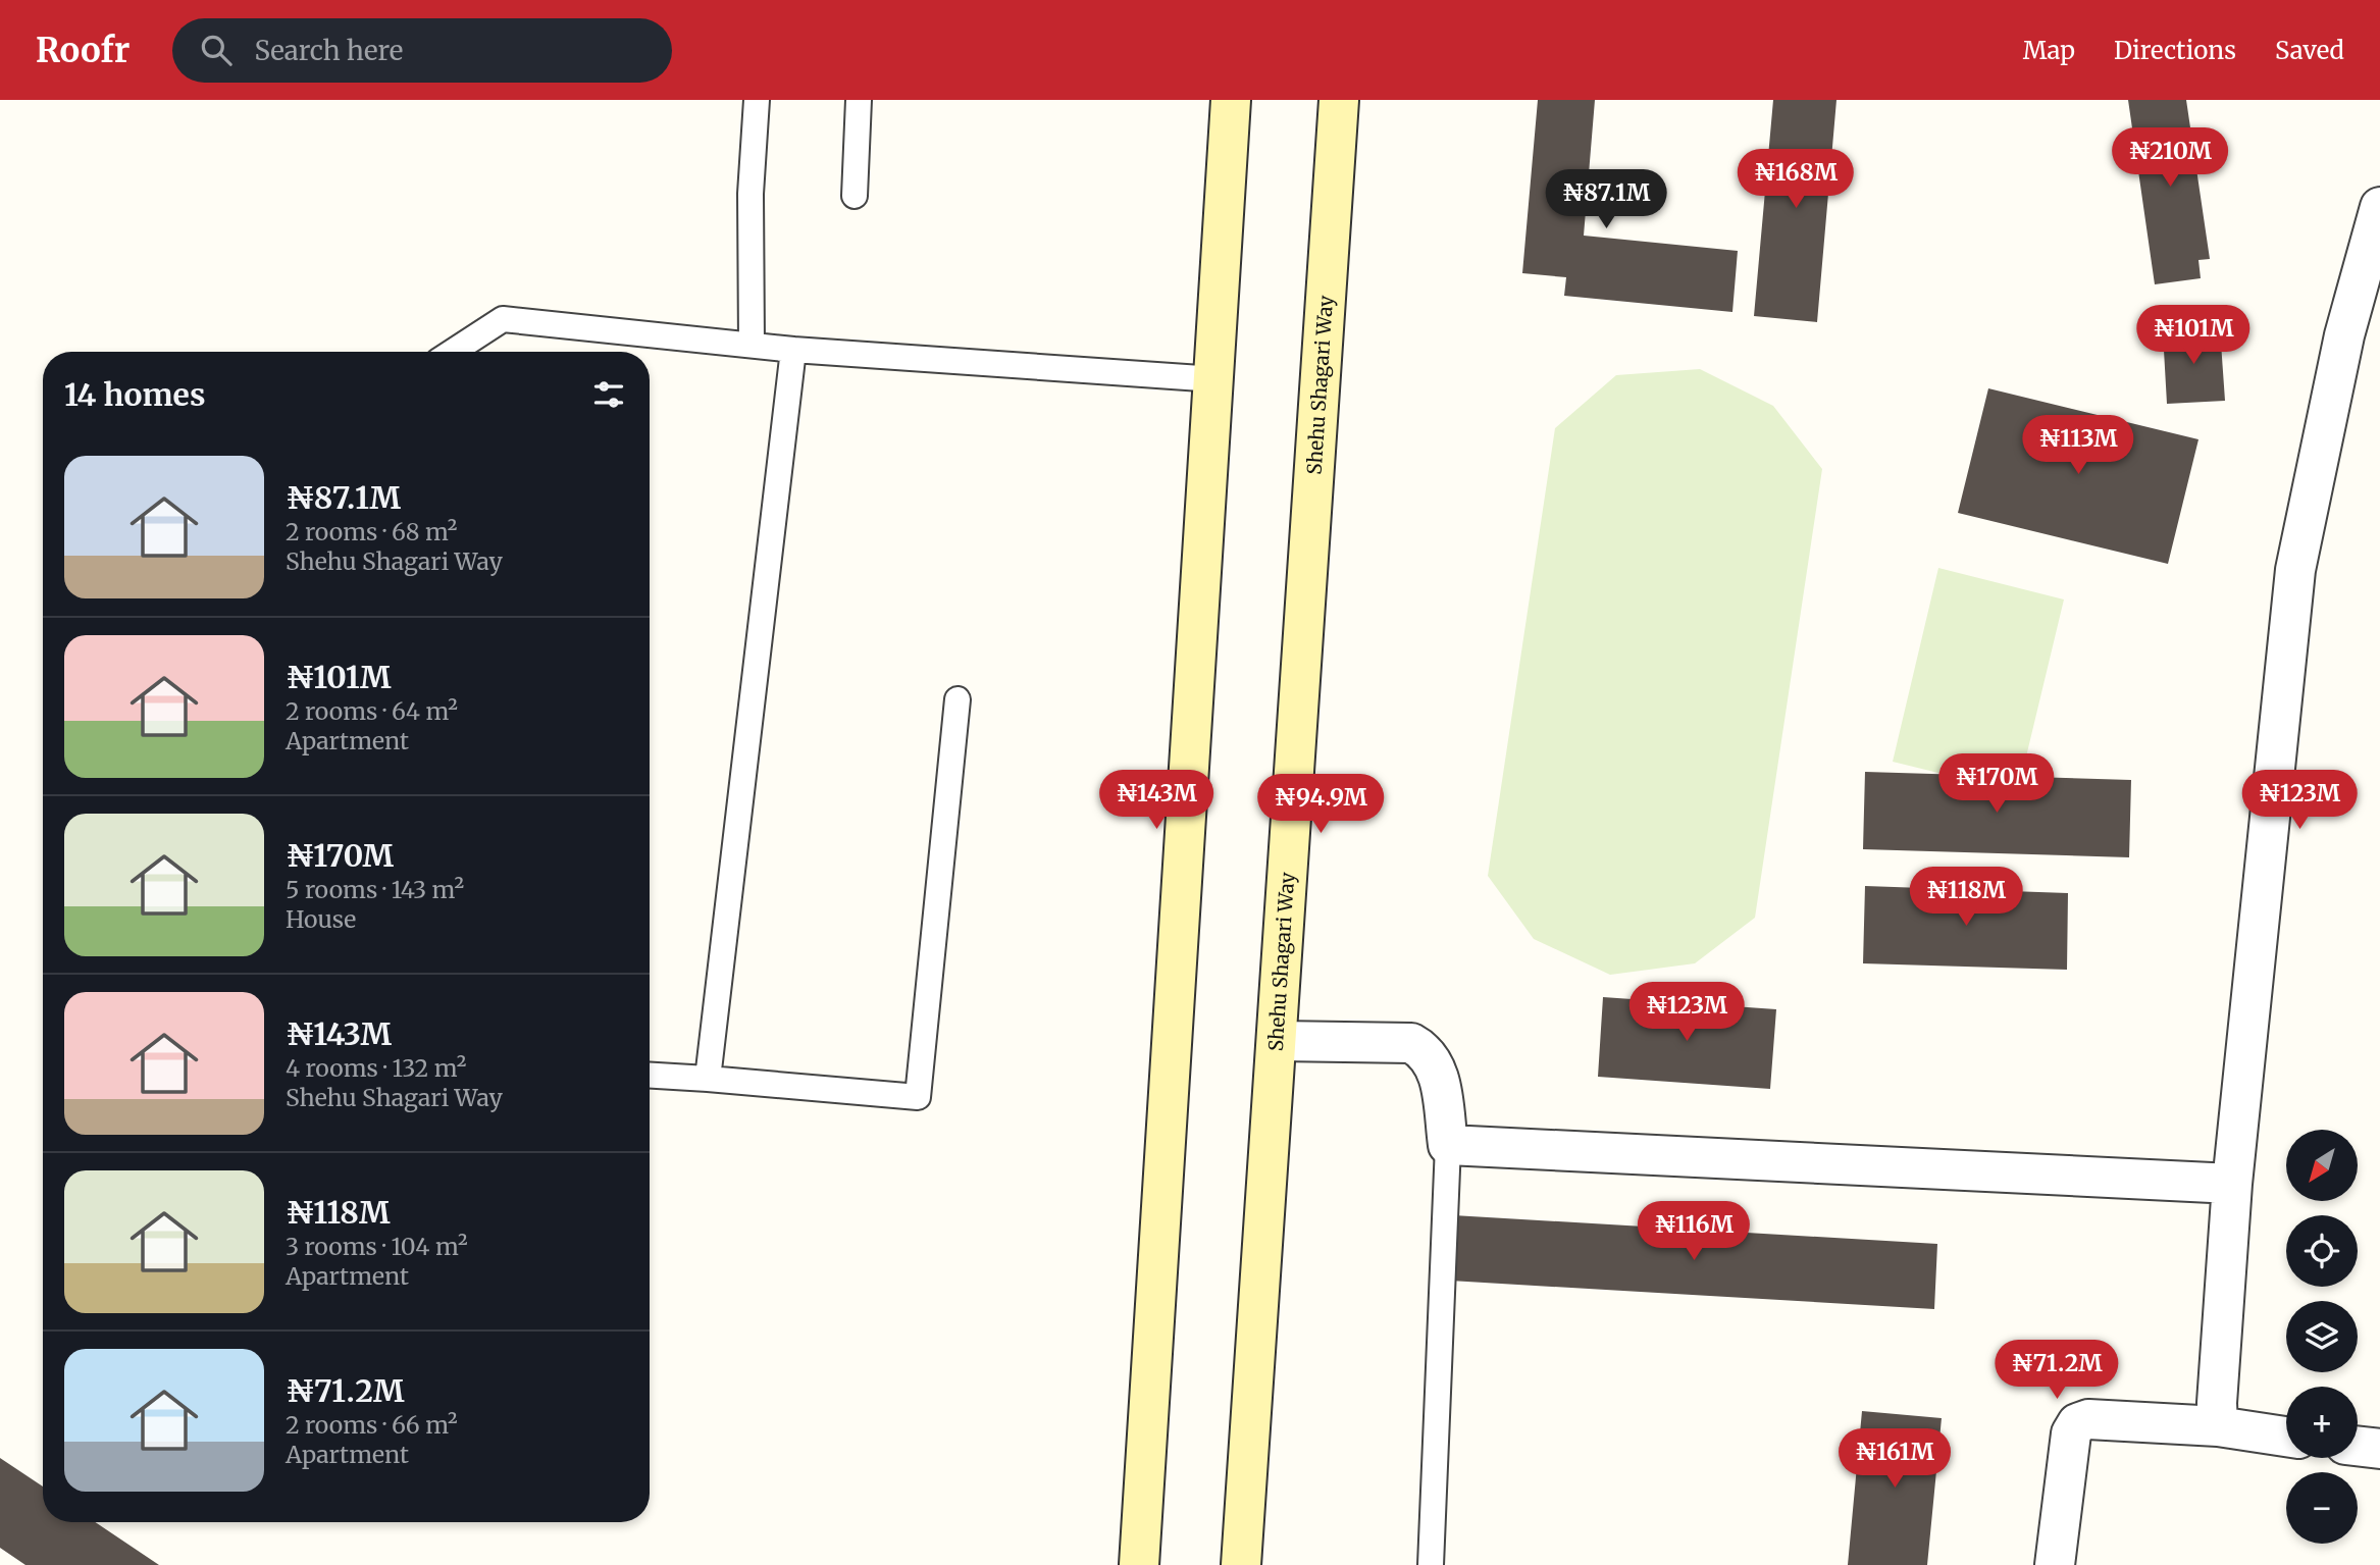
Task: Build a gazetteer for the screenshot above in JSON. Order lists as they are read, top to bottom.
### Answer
{
  "streets": {
    "main road": ["Shehu Shagari Way"]
  },
  "north": "bottom left",
  "page": {
    "header": "Roofr",
    "search": "Search here",
    "nav": ["Map", "Directions", "Saved"],
    "price": [
      "₦210M",
      "₦168M",
      "₦87.1M",
      "₦101M",
      "₦113M",
      "₦170M",
      "₦143M",
      "₦123M",
      "₦94.9M",
      "₦118M",
      "₦123M",
      "₦116M",
      "₦71.2M",
      "₦161M"
    ],
    "heading": "14 homes",
    "list": [
      {
        "name": "₦87.1M",
        "note": "2 rooms · 68 m² · Shehu Shagari Way"
      },
      {
        "name": "₦101M",
        "note": "2 rooms · 64 m² · Apartment"
      },
      {
        "name": "₦170M",
        "note": "5 rooms · 143 m² · House"
      },
      {
        "name": "₦143M",
        "note": "4 rooms · 132 m² · Shehu Shagari Way"
      },
      {
        "name": "₦118M",
        "note": "3 rooms · 104 m² · Apartment"
      },
      {
        "name": "₦71.2M",
        "note": "2 rooms · 66 m² · Apartment"
      }
    ],
    "map_buttons": ["+", "−"]
  }
}
